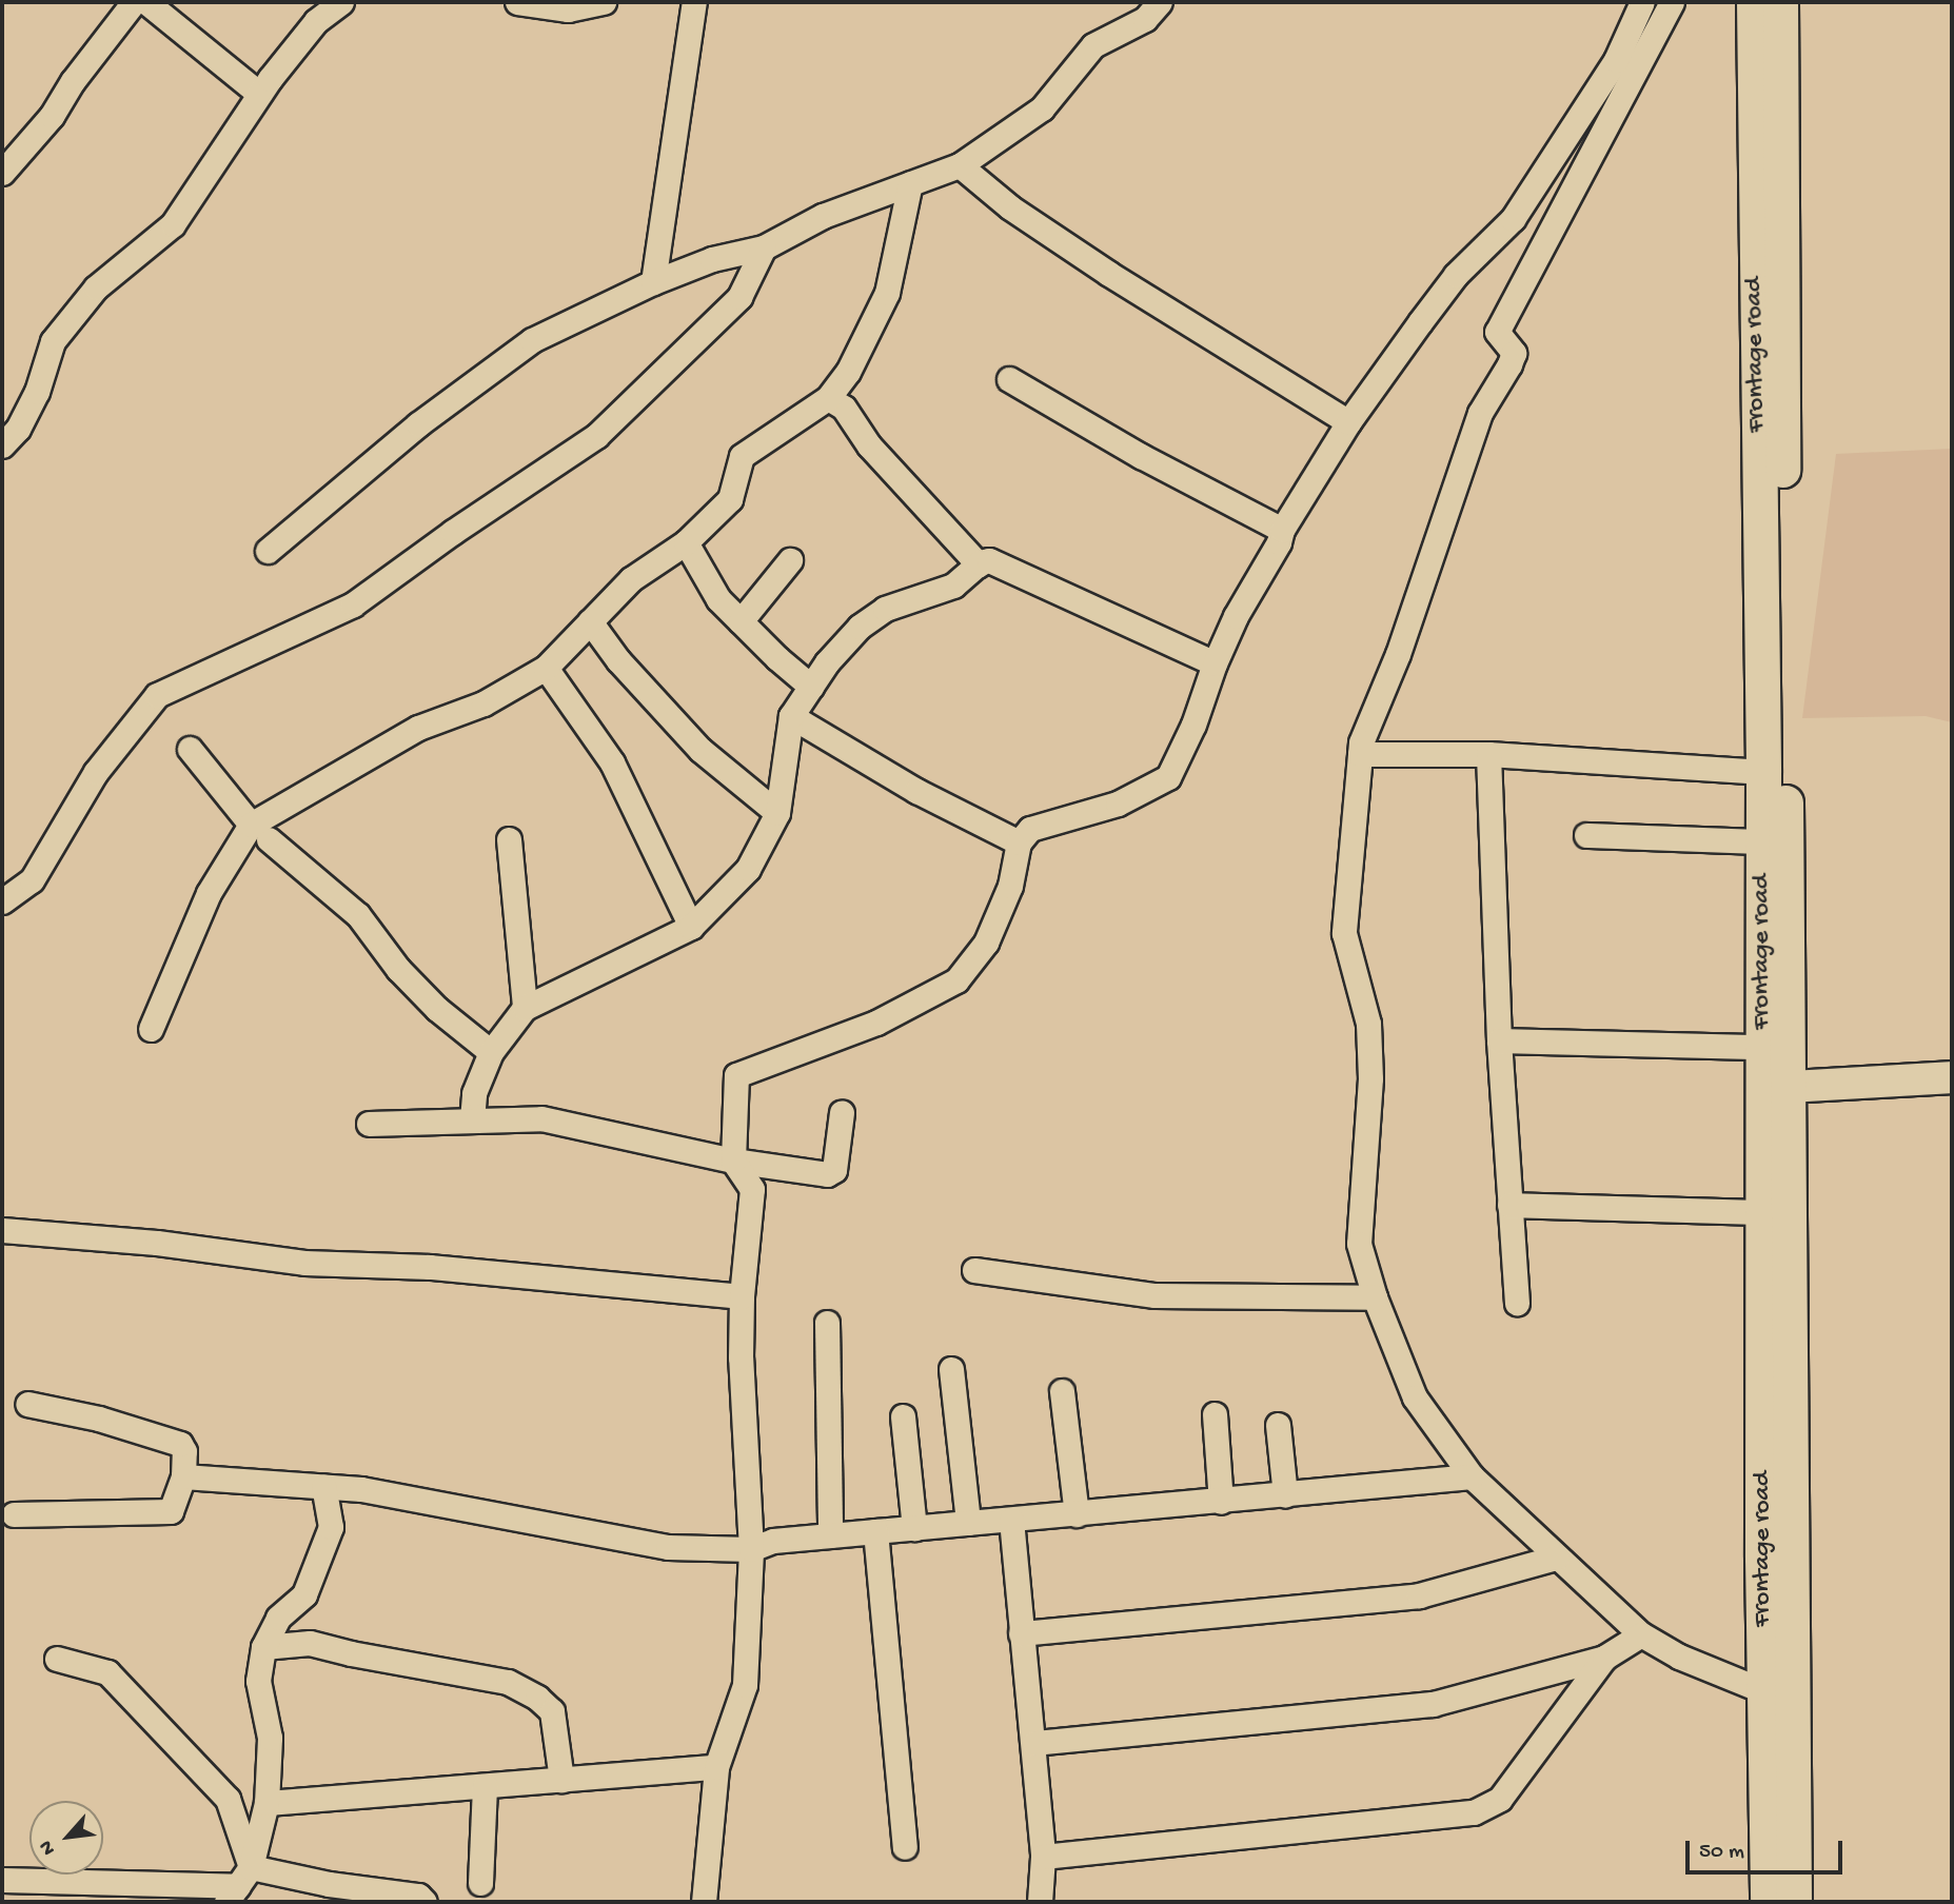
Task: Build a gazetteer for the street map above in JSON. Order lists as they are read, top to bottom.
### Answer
{
  "streets": {
    "main road": ["Frontage road"]
  },
  "scale_bar": "50 m",
  "north": "bottom left"
}
